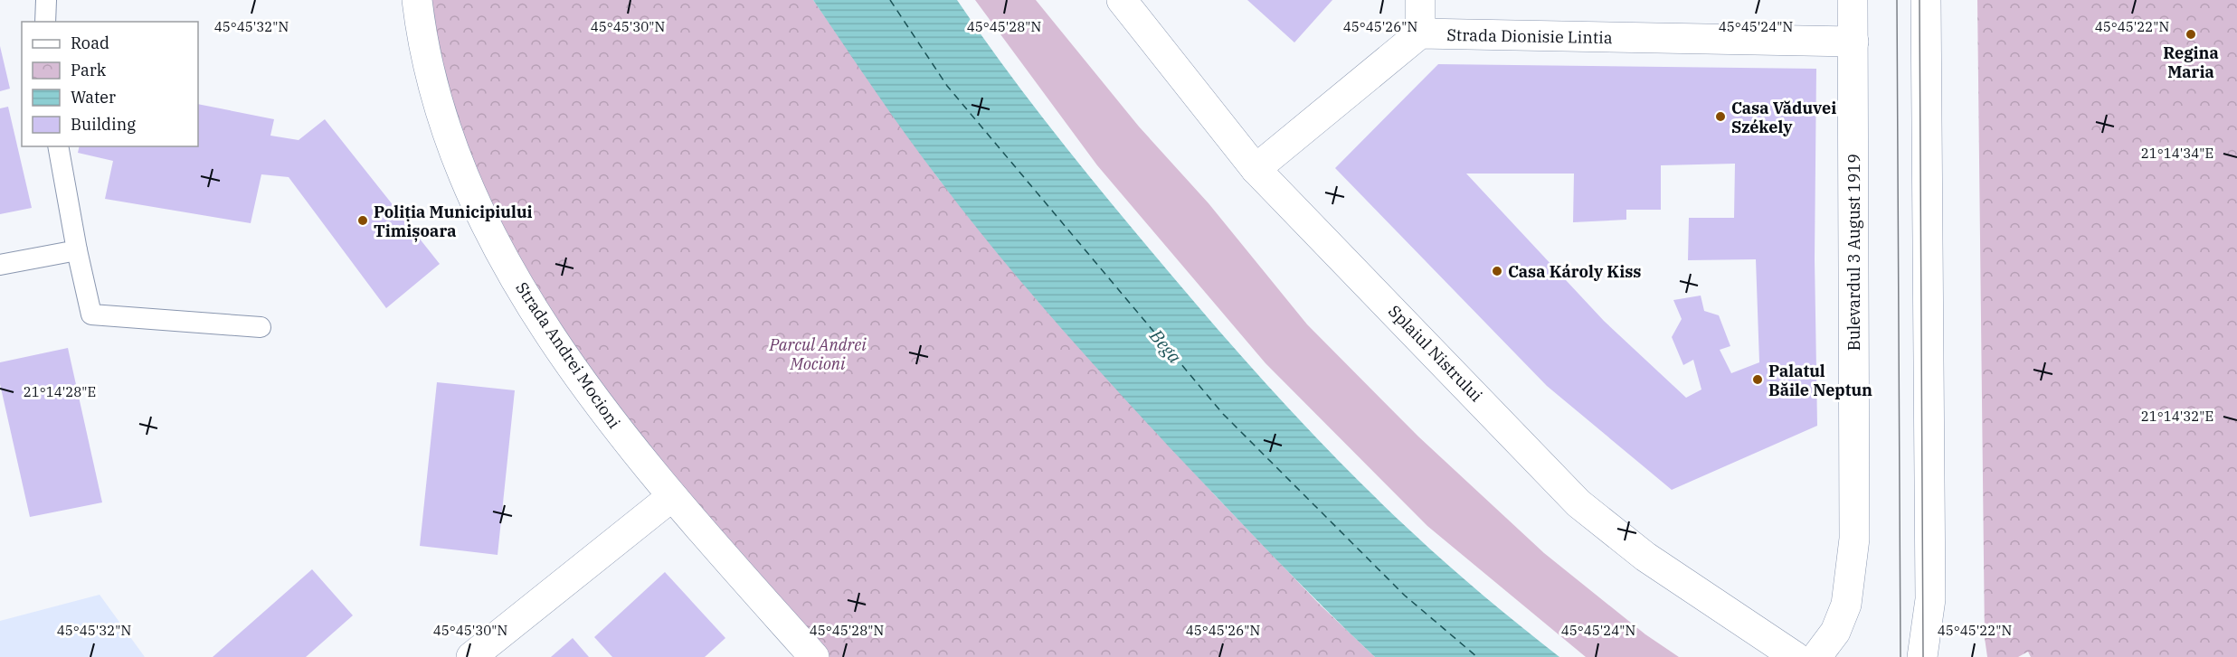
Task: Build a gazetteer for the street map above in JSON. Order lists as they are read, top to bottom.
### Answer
{
  "streets": {
    "street": [
      "Strada Dionisie Lintia",
      "Bulevardul 3 August 1919",
      "Splaiul Nistrului",
      "Strada Andrei Mocioni"
    ]
  },
  "crossings": [
    ["Strada Dionisie Lintia", "Bulevardul 3 August 1919"]
  ],
  "water": ["Bega"],
  "parks": ["Parcul Andrei Mocioni"],
  "places": [
    "Regina Maria",
    "Casa Văduvei Székely",
    "Poliția Municipiului Timișoara",
    "Casa Károly Kiss",
    "Palatul Băile Neptun"
  ],
  "legend": [
    "Road",
    "Park",
    "Water",
    "Building"
  ],
  "coordinates": [
    "45°45'32\"N",
    "45°45'30\"N",
    "45°45'28\"N",
    "45°45'26\"N",
    "45°45'24\"N",
    "45°45'22\"N",
    "21°14'34\"E",
    "21°14'28\"E",
    "21°14'32\"E"
  ]
}
